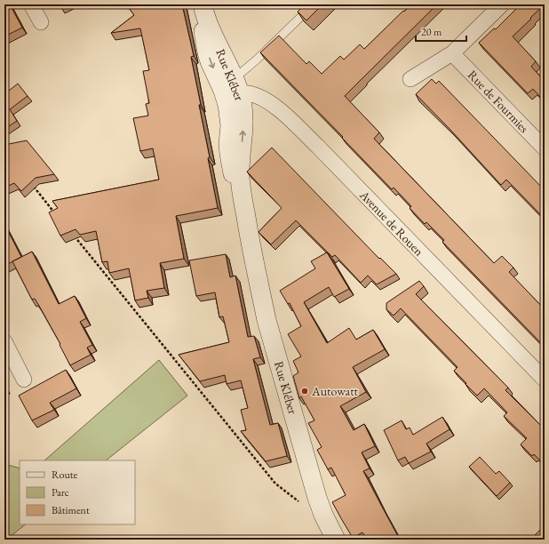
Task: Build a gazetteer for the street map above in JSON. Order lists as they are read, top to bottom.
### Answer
{
  "streets": {
    "street": ["Rue Kléber", "Rue de Fourmies", "Avenue de Rouen"]
  },
  "crossings": [
    ["Rue Kléber", "Avenue de Rouen"]
  ],
  "places": ["Autowatt"],
  "legend": ["Route", "Parc", "Bâtiment"],
  "scale_bar": "20 m"
}
